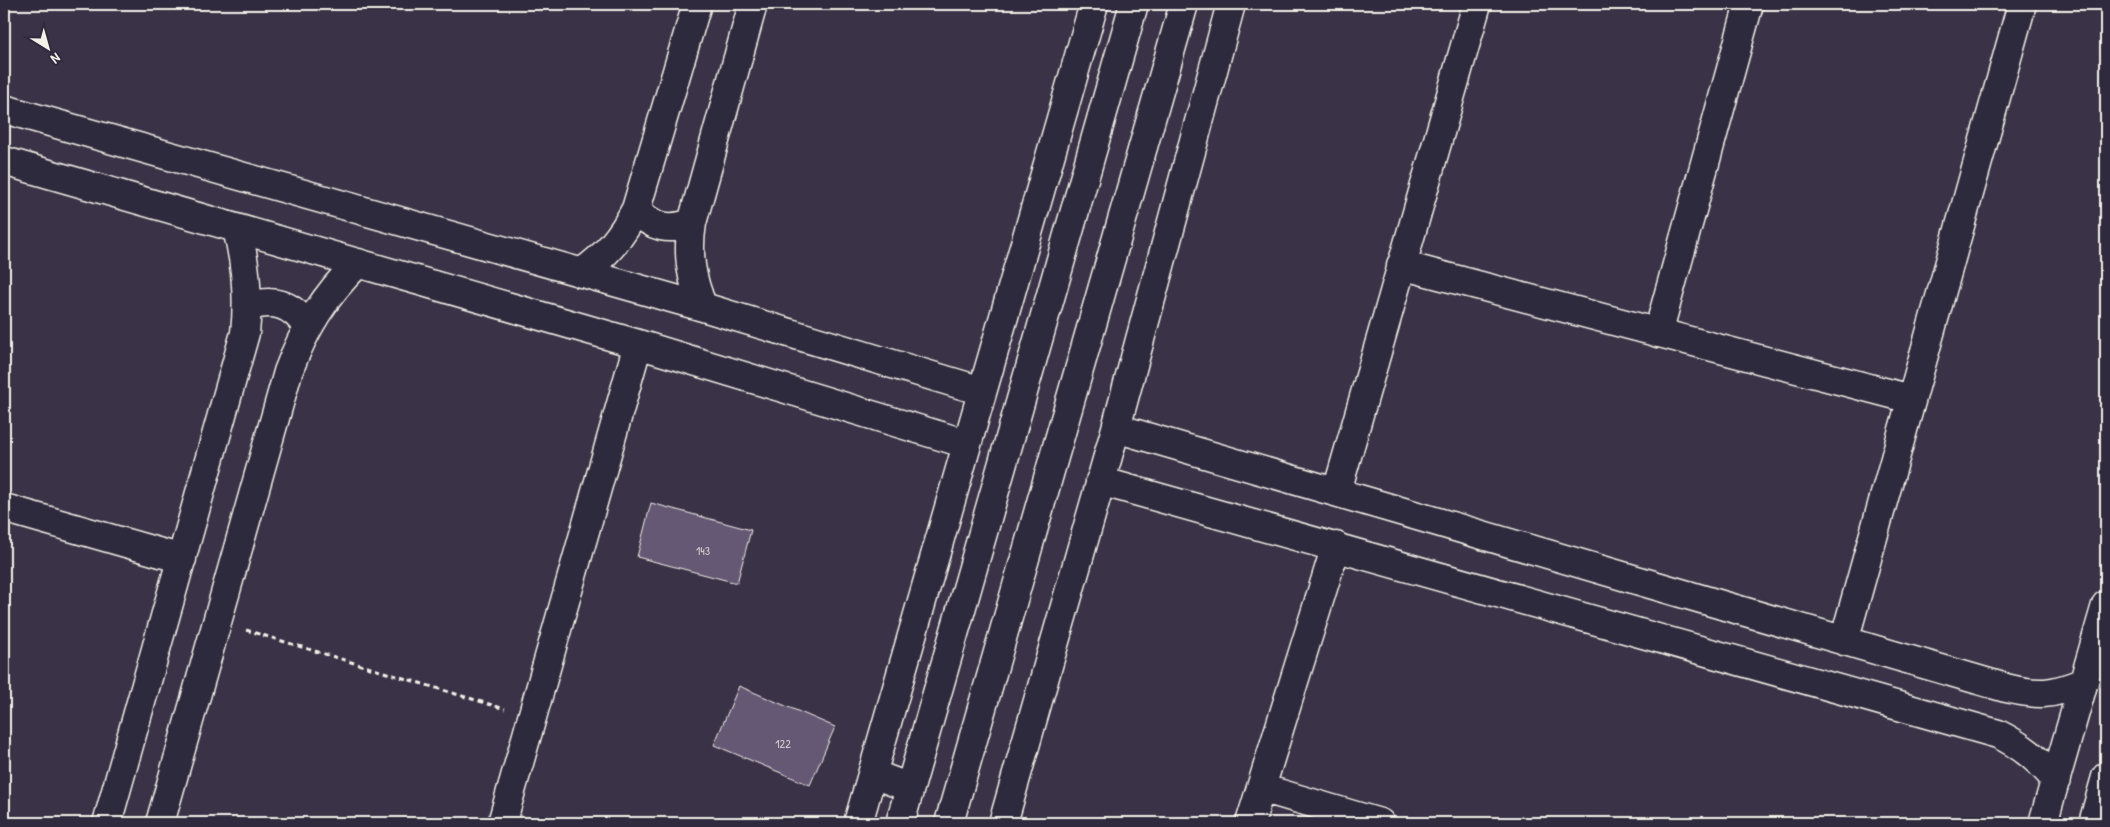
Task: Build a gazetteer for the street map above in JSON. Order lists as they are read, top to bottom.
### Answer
{
  "house_numbers": ["143", "122"],
  "north": "bottom right"
}
